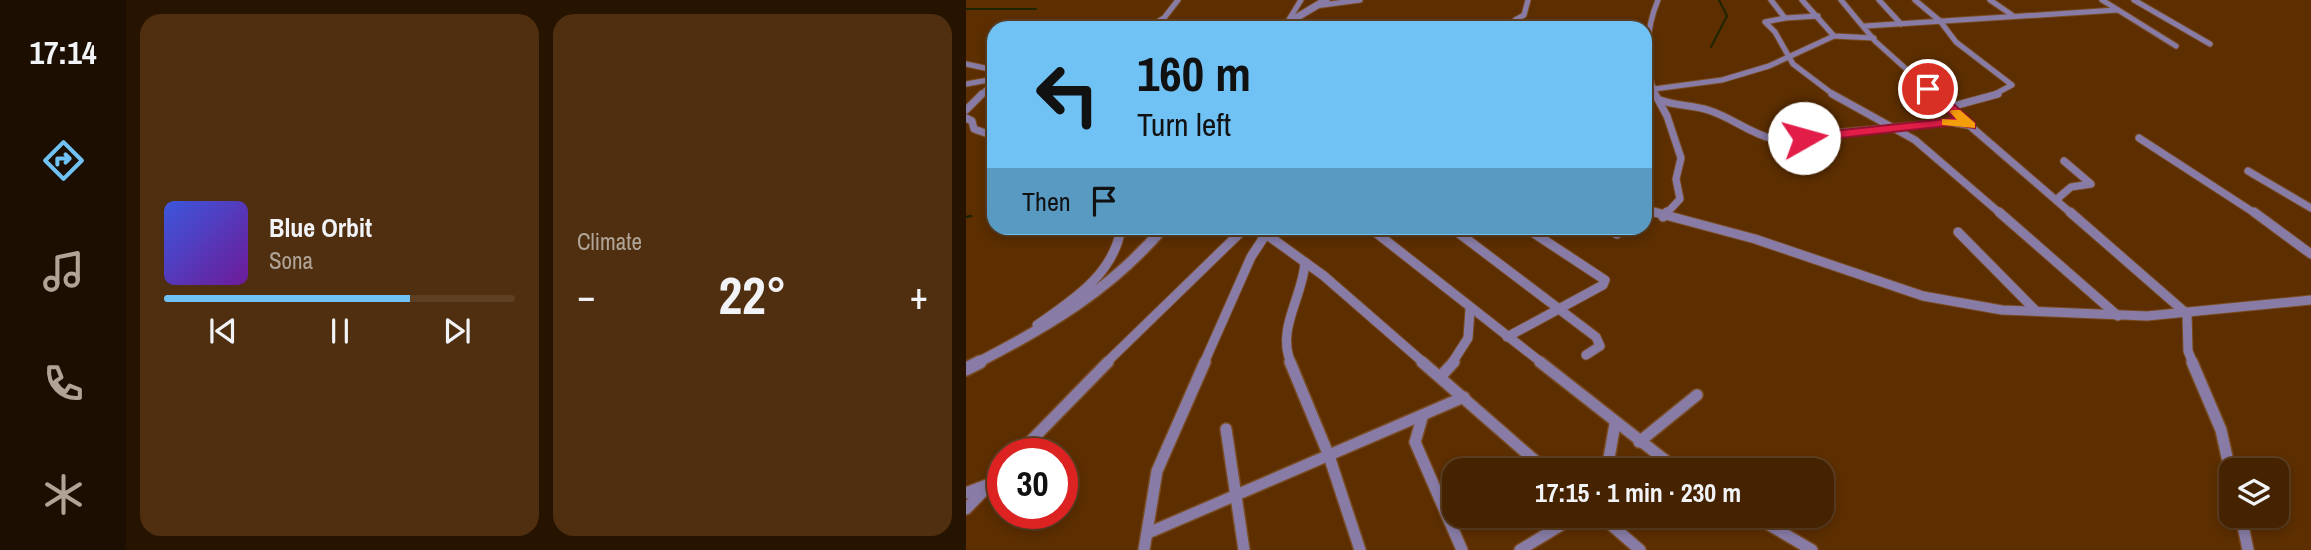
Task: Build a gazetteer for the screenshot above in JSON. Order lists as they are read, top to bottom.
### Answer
{
  "page": {
    "tabs": "17:14",
    "tile": "Climate",
    "turn": ["160 m", "Turn left"],
    "then": "Then",
    "song": ["Blue Orbit", "Sona"],
    "heat": ["−", "22°", "+"],
    "limit": "30",
    "trip": "17:15 · 1 min · 230 m"
  }
}
